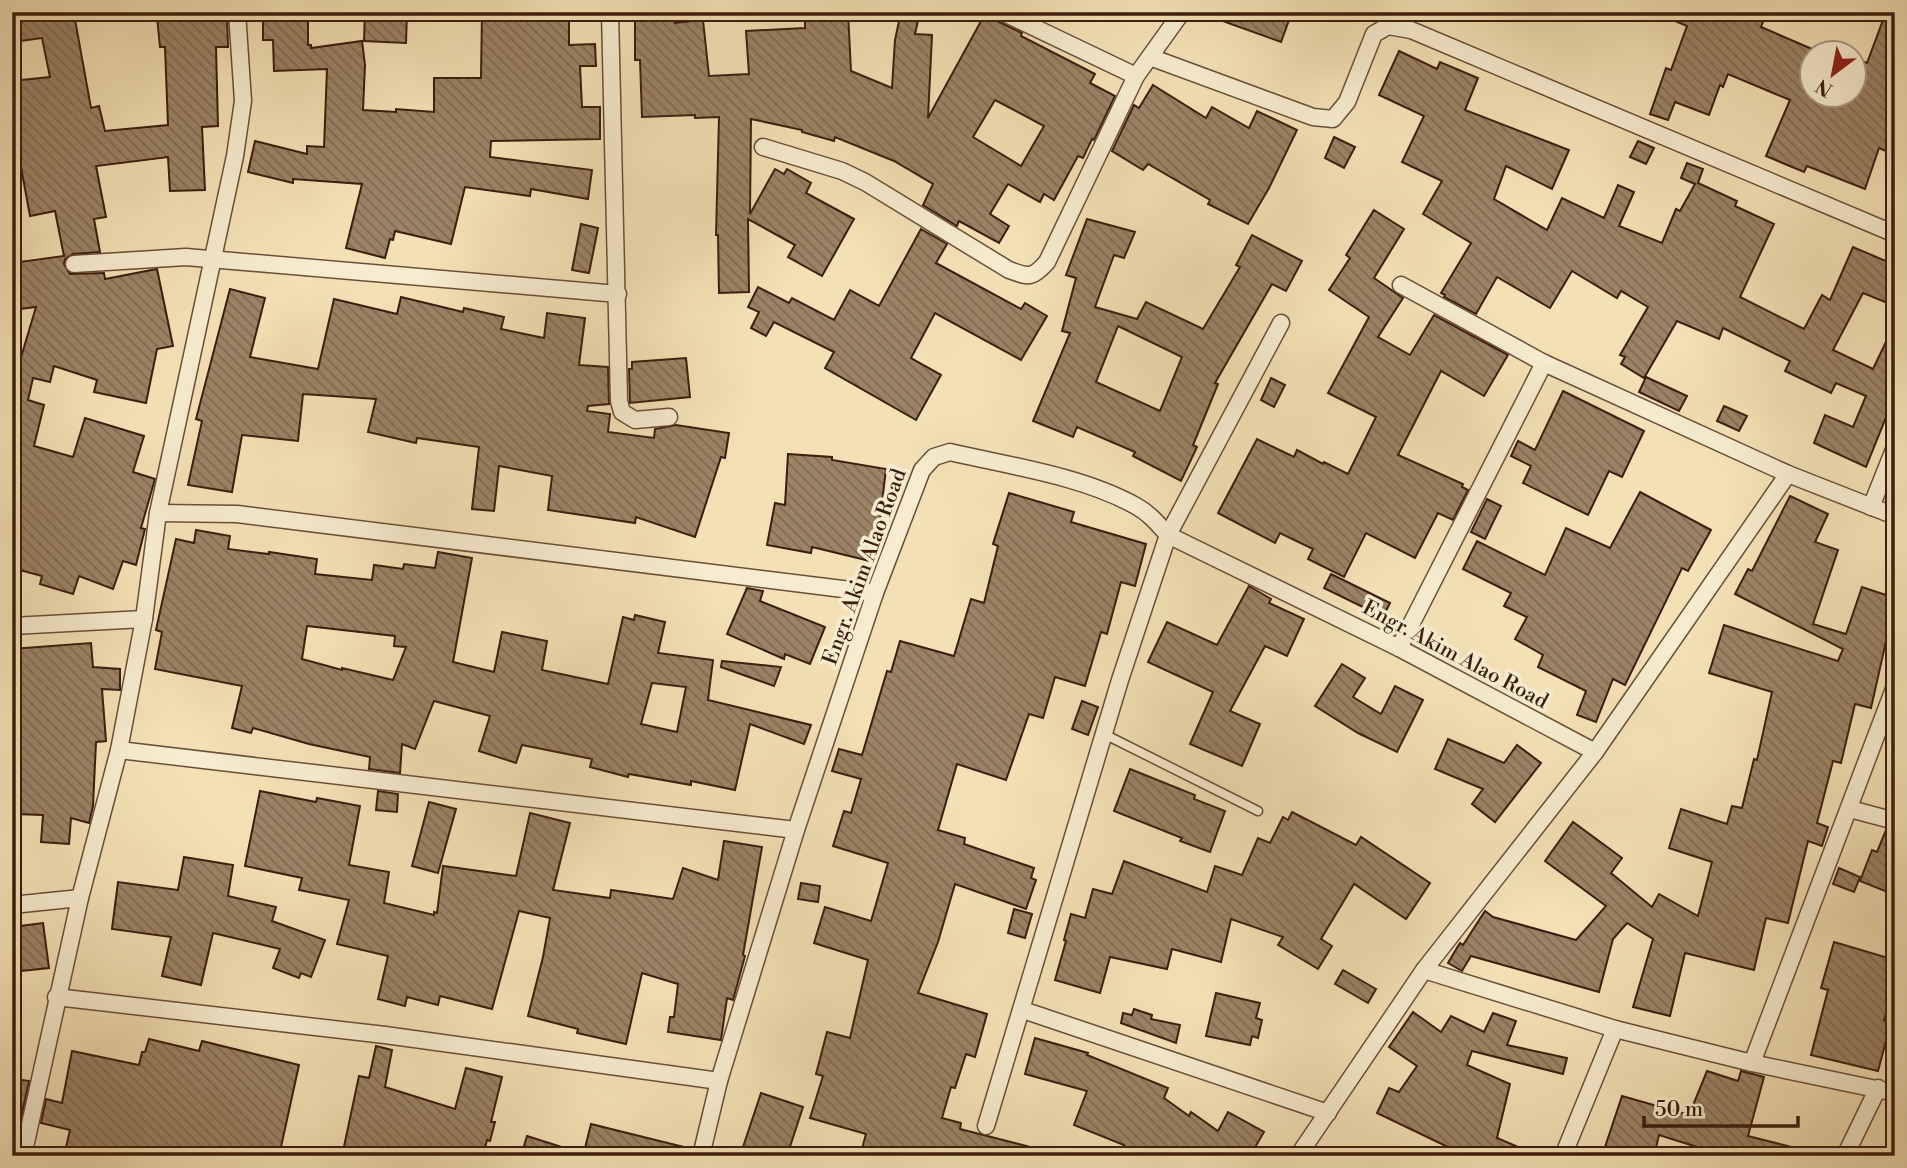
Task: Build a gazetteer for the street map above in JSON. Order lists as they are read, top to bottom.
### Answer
{
  "streets": {
    "street": ["Engr. Akim Alao Road"]
  },
  "scale_bar": "50 m",
  "north": "bottom left"
}
